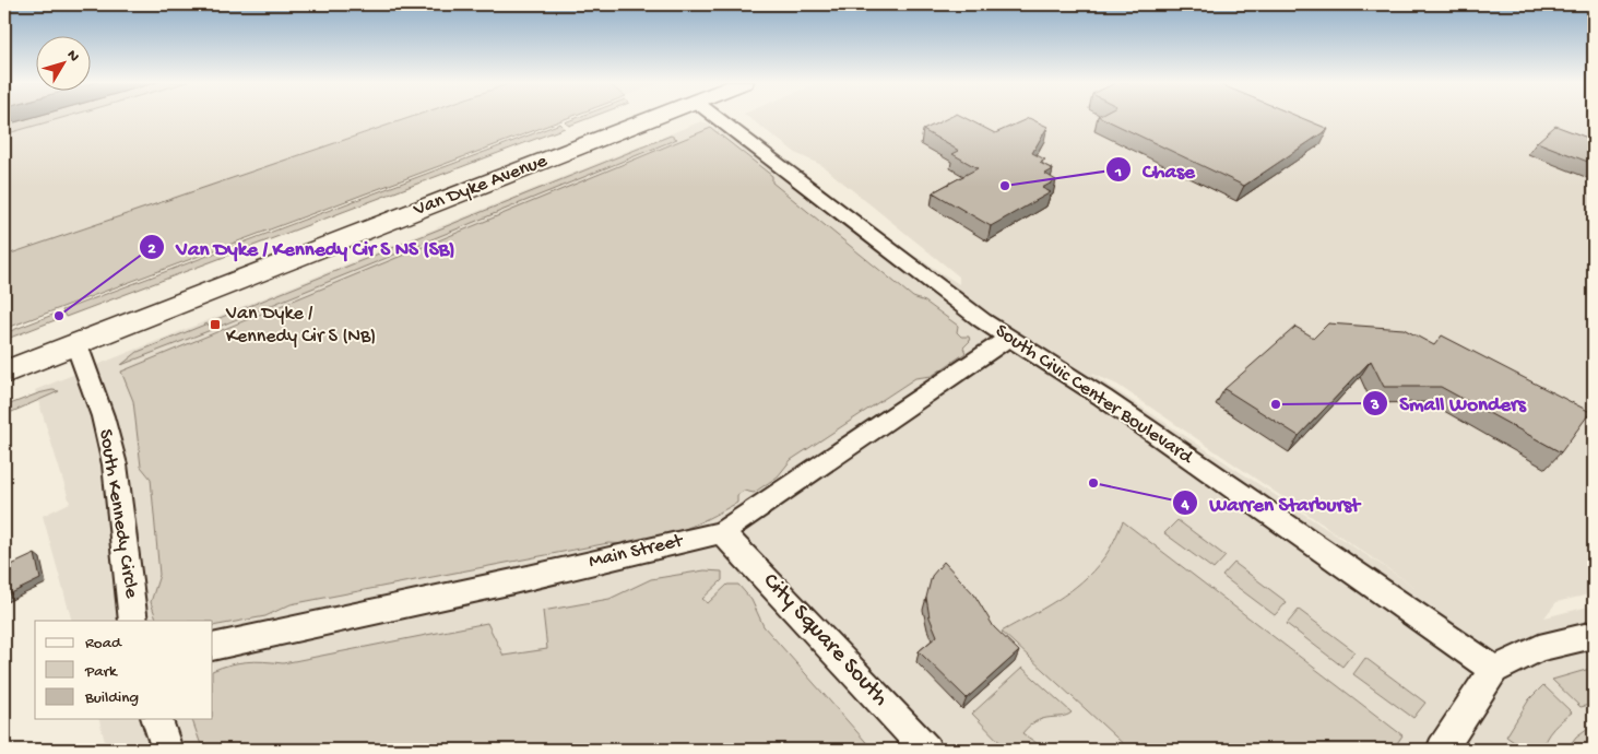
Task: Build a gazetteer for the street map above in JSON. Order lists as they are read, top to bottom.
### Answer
{
  "streets": {
    "main road": ["Van Dyke Avenue"],
    "street": [
      "South Civic Center Boulevard",
      "South Kennedy Circle",
      "Main Street",
      "City Square South"
    ]
  },
  "crossings": [
    ["Van Dyke Avenue", "South Kennedy Circle"],
    ["South Civic Center Boulevard", "Main Street"],
    ["Main Street", "City Square South"]
  ],
  "places": {
    "other": [
      "Chase",
      "Van Dyke / Kennedy Cir S NS (SB)",
      "Small Wonders",
      "Warren Starburst"
    ],
    "transit": ["Van Dyke / Kennedy Cir S (NB)"]
  },
  "legend": ["Road", "Park", "Building"],
  "north": "top right"
}
